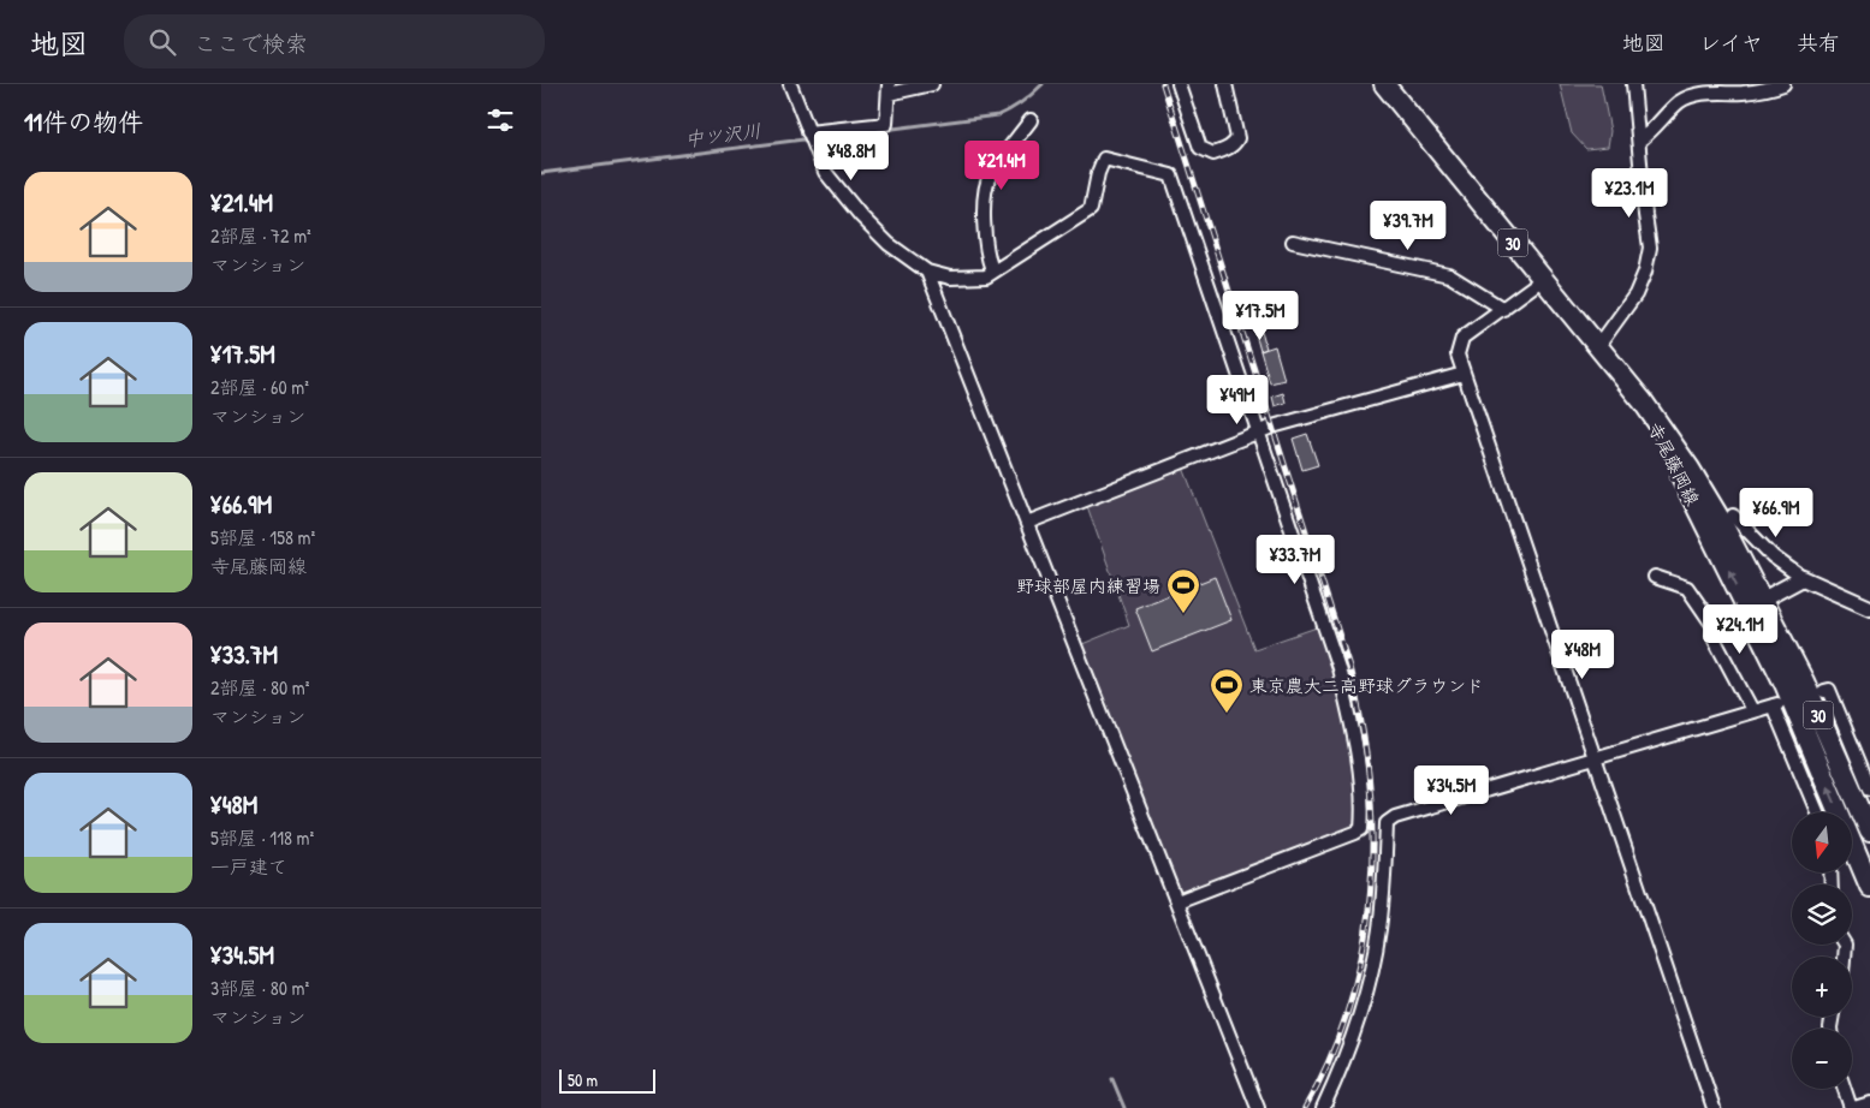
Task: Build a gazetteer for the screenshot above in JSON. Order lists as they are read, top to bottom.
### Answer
{
  "streets": {
    "main road": ["30", "寺尾藤岡線"]
  },
  "water": ["中ツ沢川"],
  "places": {
    "sports": ["野球部屋内練習場", "東京農大二高野球グラウンド"]
  },
  "scale_bar": "50 m",
  "north": "bottom",
  "page": {
    "header": "地図",
    "search": "ここで検索",
    "nav": ["地図", "レイヤ", "共有"],
    "heading": "11件の物件",
    "price": [
      "¥48.8M",
      "¥21.4M",
      "¥23.1M",
      "¥39.7M",
      "¥17.5M",
      "¥49M",
      "¥66.9M",
      "¥33.7M",
      "¥24.1M",
      "¥48M",
      "¥34.5M"
    ],
    "list": [
      {
        "name": "¥21.4M",
        "note": "2部屋 · 72 m² · マンション"
      },
      {
        "name": "¥17.5M",
        "note": "2部屋 · 60 m² · マンション"
      },
      {
        "name": "¥66.9M",
        "note": "5部屋 · 158 m² · 寺尾藤岡線"
      },
      {
        "name": "¥33.7M",
        "note": "2部屋 · 80 m² · マンション"
      },
      {
        "name": "¥48M",
        "note": "5部屋 · 118 m² · 一戸建て"
      },
      {
        "name": "¥34.5M",
        "note": "3部屋 · 80 m² · マンション"
      }
    ],
    "map_buttons": ["+", "−"],
    "scale": "50 m"
  }
}
